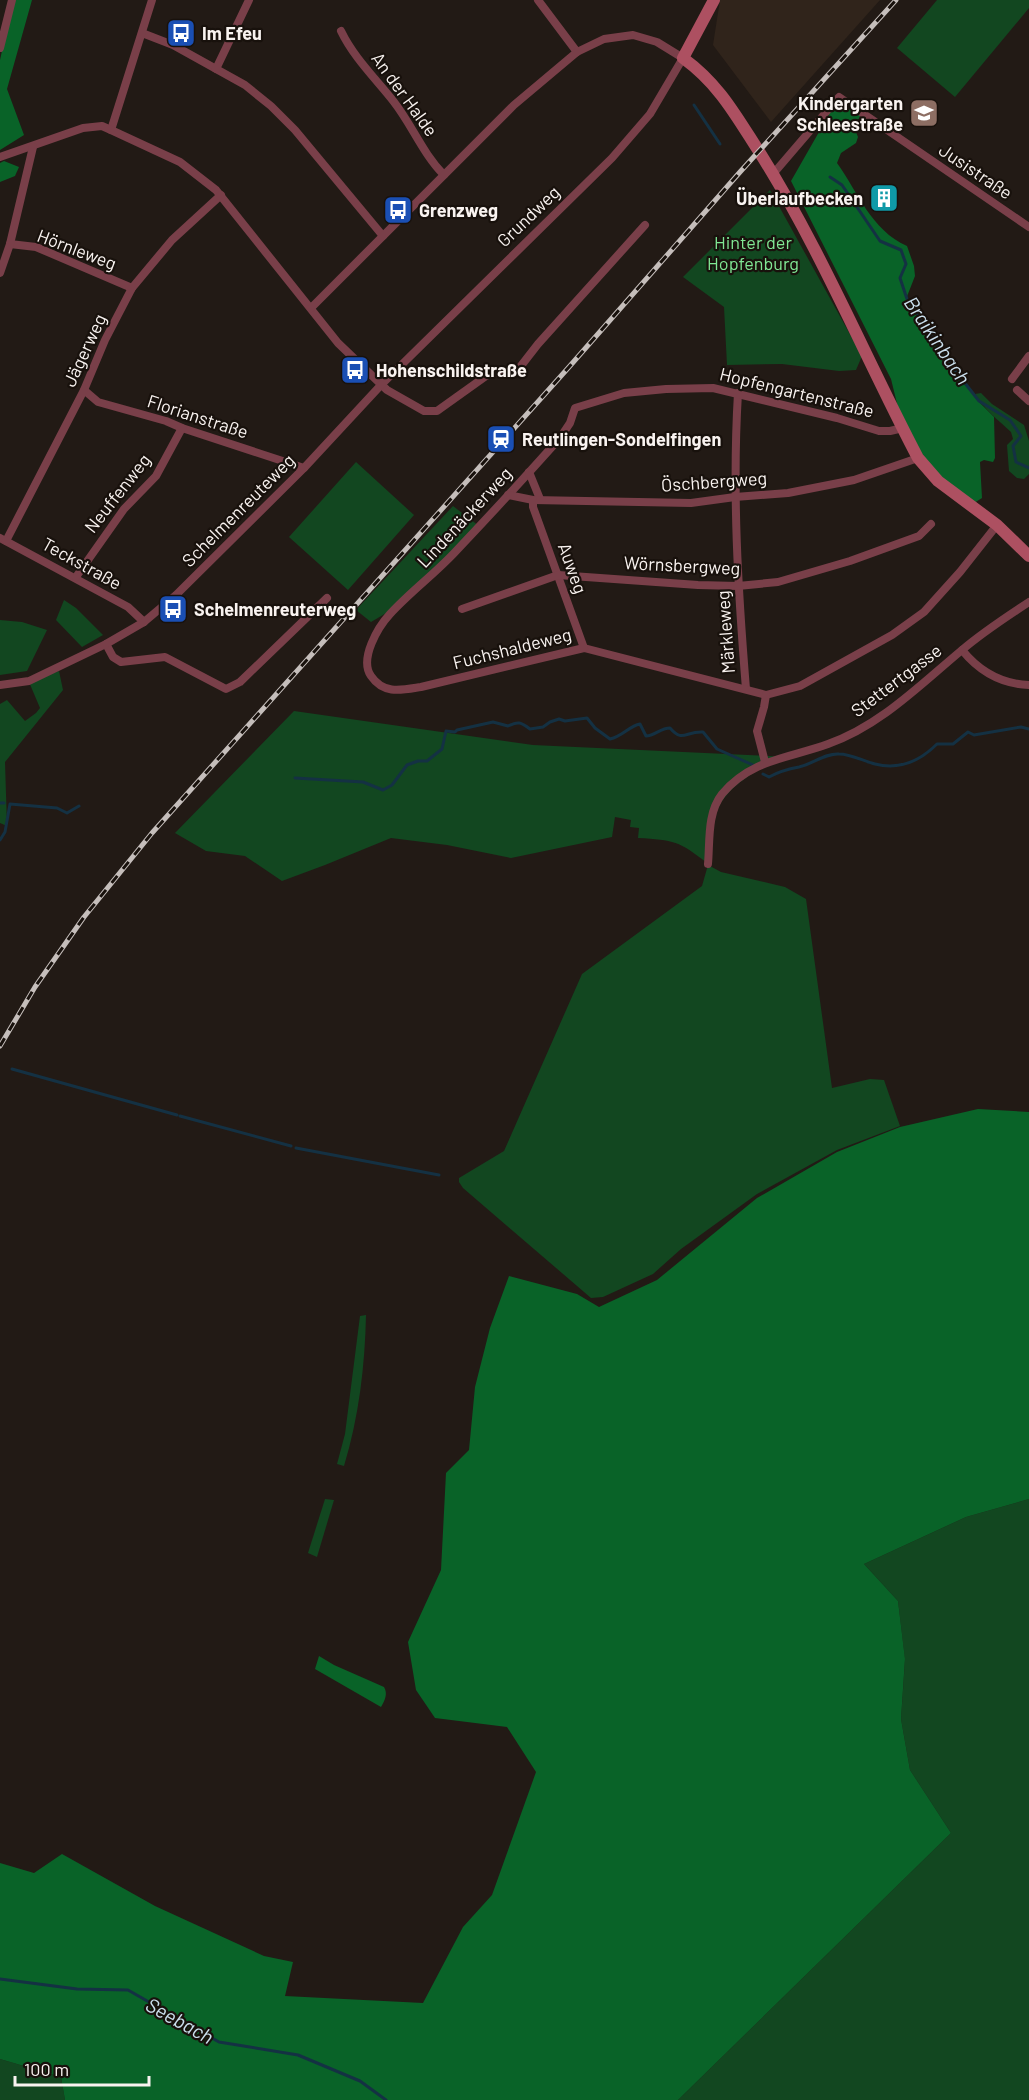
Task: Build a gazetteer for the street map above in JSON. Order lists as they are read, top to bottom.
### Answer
{
  "streets": {
    "street": [
      "An der Halde",
      "Jusistraße",
      "Grundweg",
      "Hörnleweg",
      "Jägerweg",
      "Hopfengartenstraße",
      "Florianstraße",
      "Öschbergweg",
      "Neuffenweg",
      "Schelmenreuteweg",
      "Lindenäckerweg",
      "Teckstraße",
      "Wörnsbergweg",
      "Auweg",
      "Märkleweg",
      "Fuchshaldeweg",
      "Stettertgasse"
    ]
  },
  "crossings": [
    ["Grundweg", "Schelmenreuteweg"],
    ["Hörnleweg", "Jägerweg"],
    ["Jägerweg", "Florianstraße"],
    ["Jägerweg", "Teckstraße"],
    ["Hopfengartenstraße", "Lindenäckerweg"],
    ["Hopfengartenstraße", "Märkleweg"],
    ["Florianstraße", "Neuffenweg"],
    ["Florianstraße", "Schelmenreuteweg"],
    ["Öschbergweg", "Lindenäckerweg"],
    ["Öschbergweg", "Auweg"],
    ["Öschbergweg", "Märkleweg"],
    ["Neuffenweg", "Teckstraße"],
    ["Schelmenreuteweg", "Teckstraße"],
    ["Lindenäckerweg", "Auweg"],
    ["Lindenäckerweg", "Fuchshaldeweg"],
    ["Wörnsbergweg", "Auweg"],
    ["Wörnsbergweg", "Märkleweg"],
    ["Auweg", "Fuchshaldeweg"],
    ["Märkleweg", "Fuchshaldeweg"]
  ],
  "water": ["Braikinbach", "Seebach"],
  "parks": ["Hinter der Hopfenburg"],
  "places": {
    "bus stop": [
      "Im Efeu",
      "Grenzweg",
      "Hohenschildstraße",
      "Schelmenreuterweg"
    ],
    "school or university": ["Kindergarten Schleestraße"],
    "building": ["Überlaufbecken"],
    "station": ["Reutlingen-Sondelfingen"]
  },
  "scale_bar": "100 m"
}
